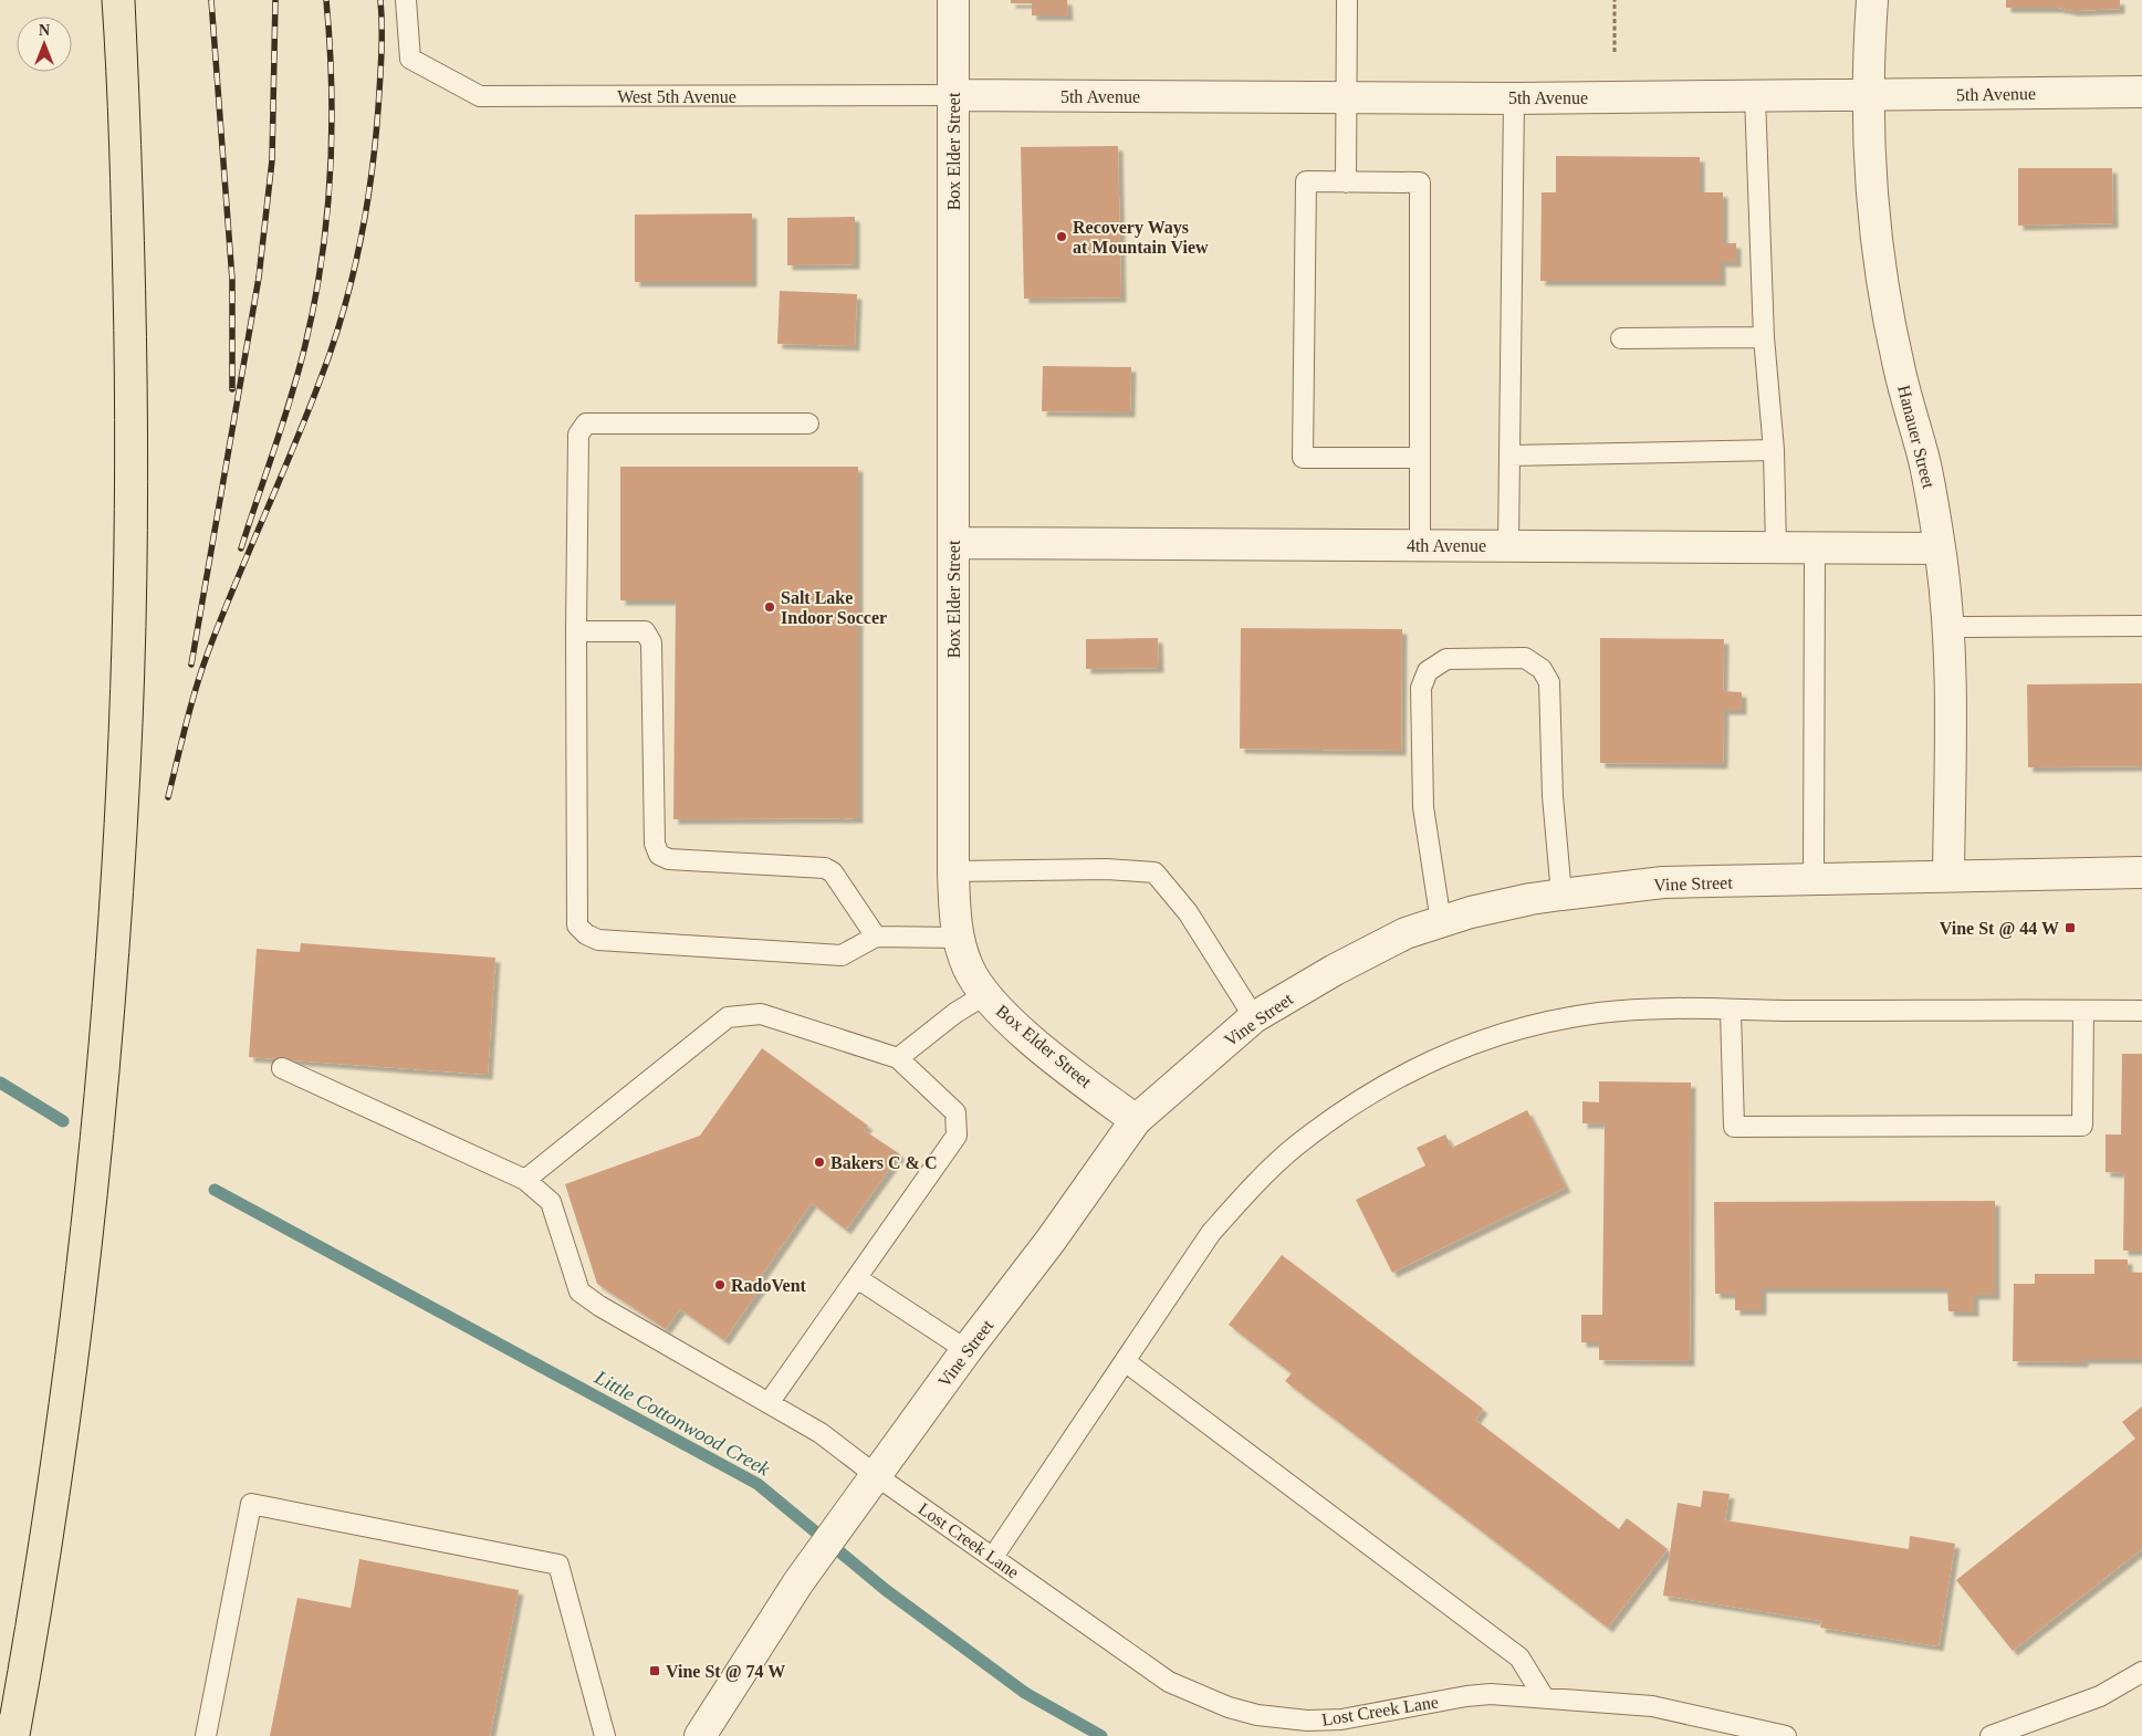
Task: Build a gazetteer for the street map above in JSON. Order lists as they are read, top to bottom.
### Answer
{
  "streets": {
    "street": [
      "5th Avenue",
      "Box Elder Street",
      "Hanauer Street",
      "4th Avenue",
      "Vine Street"
    ],
    "lane": ["West 5th Avenue", "Lost Creek Lane"]
  },
  "crossings": [
    ["5th Avenue", "West 5th Avenue"],
    ["5th Avenue", "Box Elder Street"],
    ["5th Avenue", "Hanauer Street"],
    ["West 5th Avenue", "Box Elder Street"],
    ["Box Elder Street", "4th Avenue"],
    ["Box Elder Street", "Vine Street"],
    ["Hanauer Street", "4th Avenue"],
    ["Hanauer Street", "Vine Street"],
    ["Vine Street", "Lost Creek Lane"]
  ],
  "water": ["Little Cottonwood Creek"],
  "places": {
    "other": [
      "Recovery Ways at Mountain View",
      "Salt Lake Indoor Soccer",
      "Bakers C & C",
      "RadoVent"
    ],
    "transit": ["Vine St @ 44 W", "Vine St @ 74 W"]
  },
  "north": "top"
}
